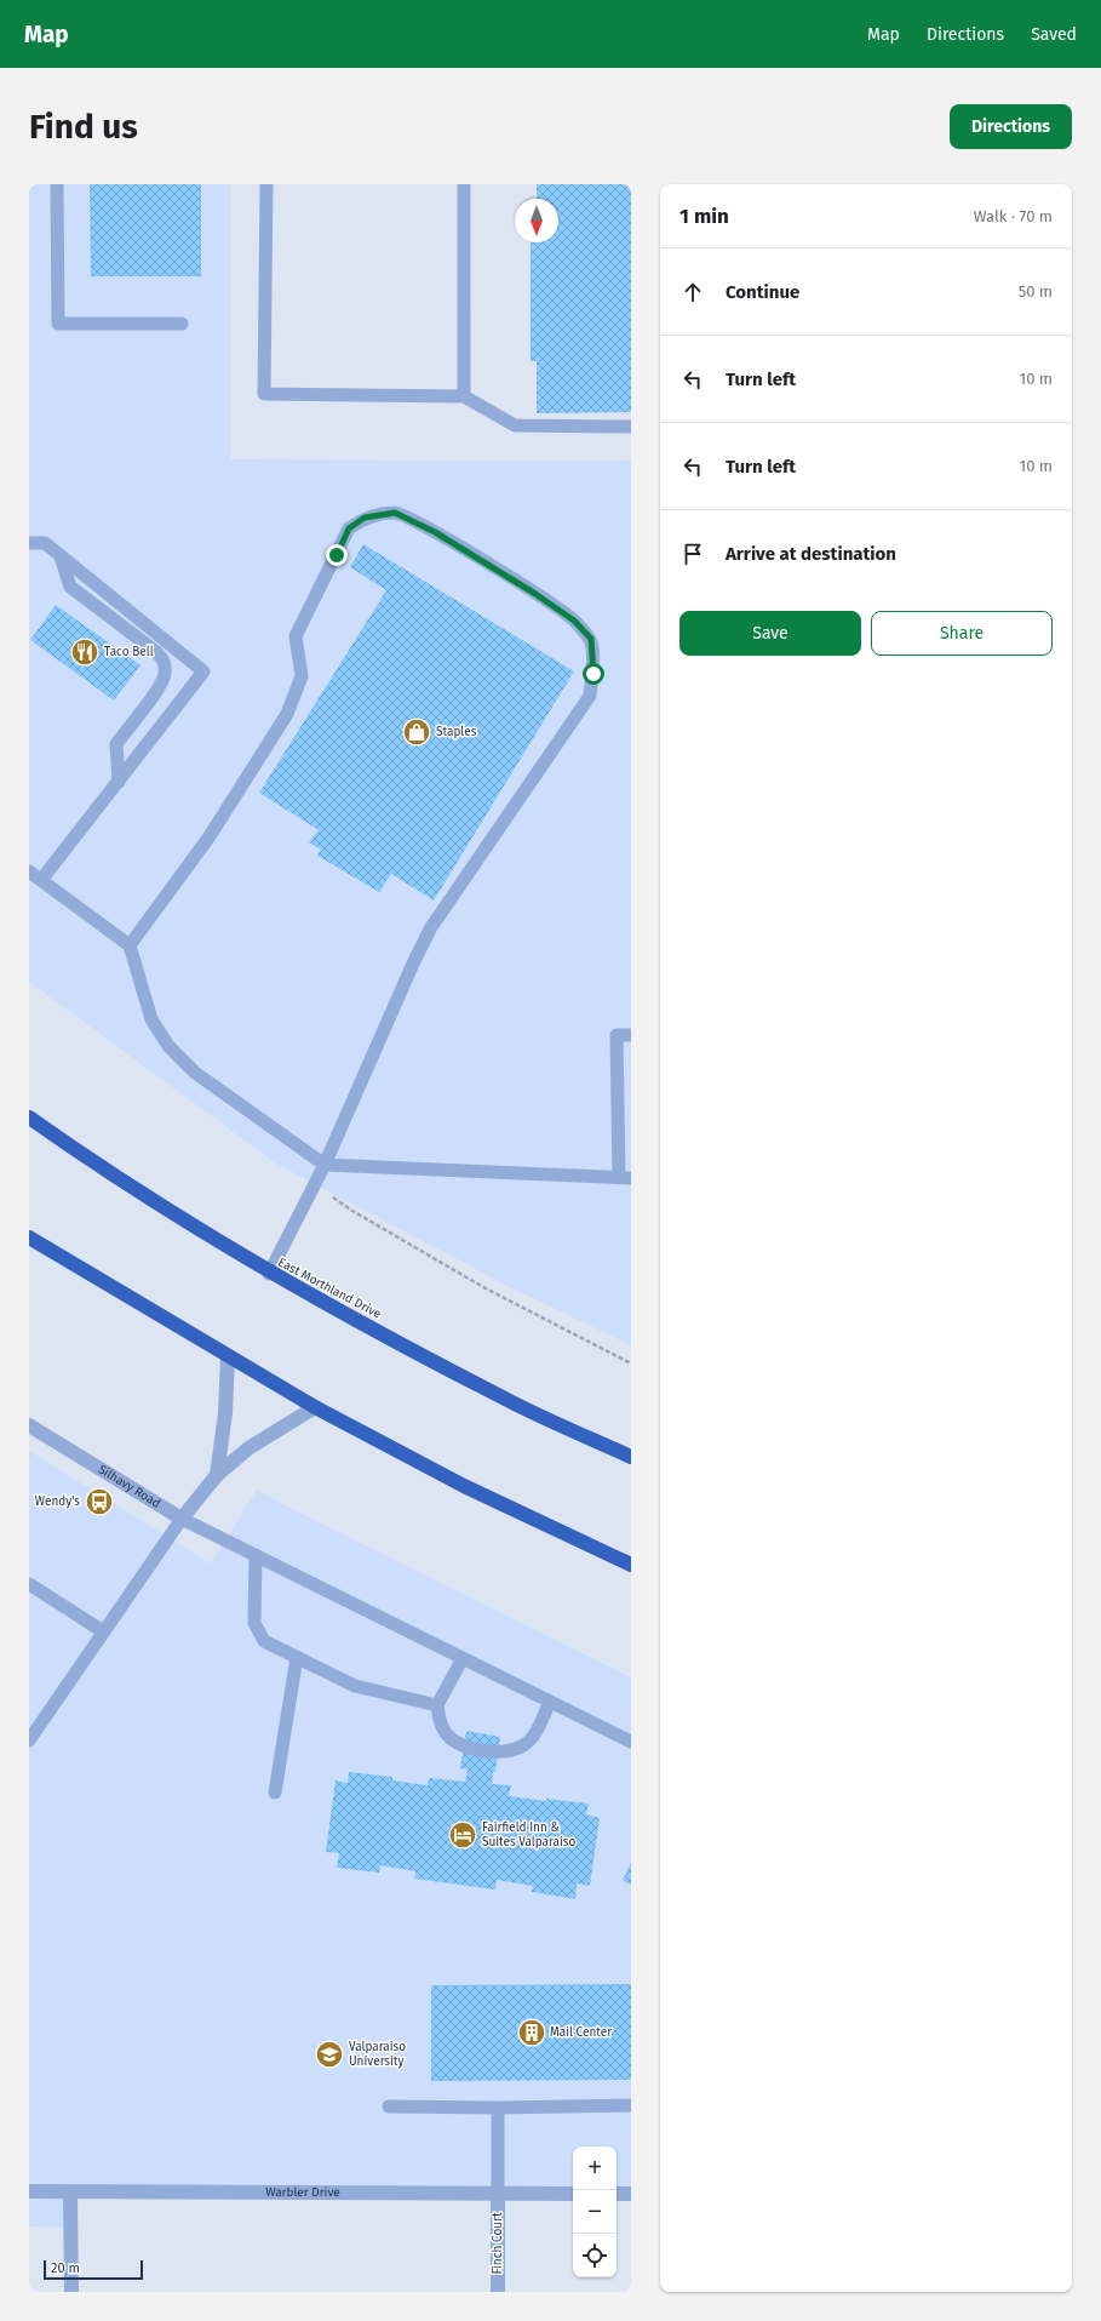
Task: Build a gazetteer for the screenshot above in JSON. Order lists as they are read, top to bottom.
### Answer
{
  "streets": {
    "highway": ["East Morthland Drive"],
    "street": ["Silhavy Road", "Warbler Drive", "Finch Court"]
  },
  "crossings": [
    ["Warbler Drive", "Finch Court"]
  ],
  "places": {
    "restaurant": ["Taco Bell"],
    "shop": ["Staples"],
    "bus stop": ["Wendy's"],
    "hotel": ["Fairfield Inn & Suites Valparaiso"],
    "building": ["Mail Center"],
    "school or university": ["Valparaiso University"]
  },
  "scale_bar": "20 m",
  "north": "bottom",
  "page": {
    "header": "Map",
    "nav": ["Map", "Directions", "Saved"],
    "buttons": [
      "Directions",
      ["Save", "Share"]
    ],
    "title": "Find us",
    "heading": ["1 min", "Walk · 70 m"],
    "list": [
      ["Continue", "50 m"],
      ["Turn left", "10 m"],
      ["Turn left", "10 m"],
      "Arrive at destination"
    ],
    "map_buttons": ["+", "−"],
    "scale": "20 m"
  }
}
